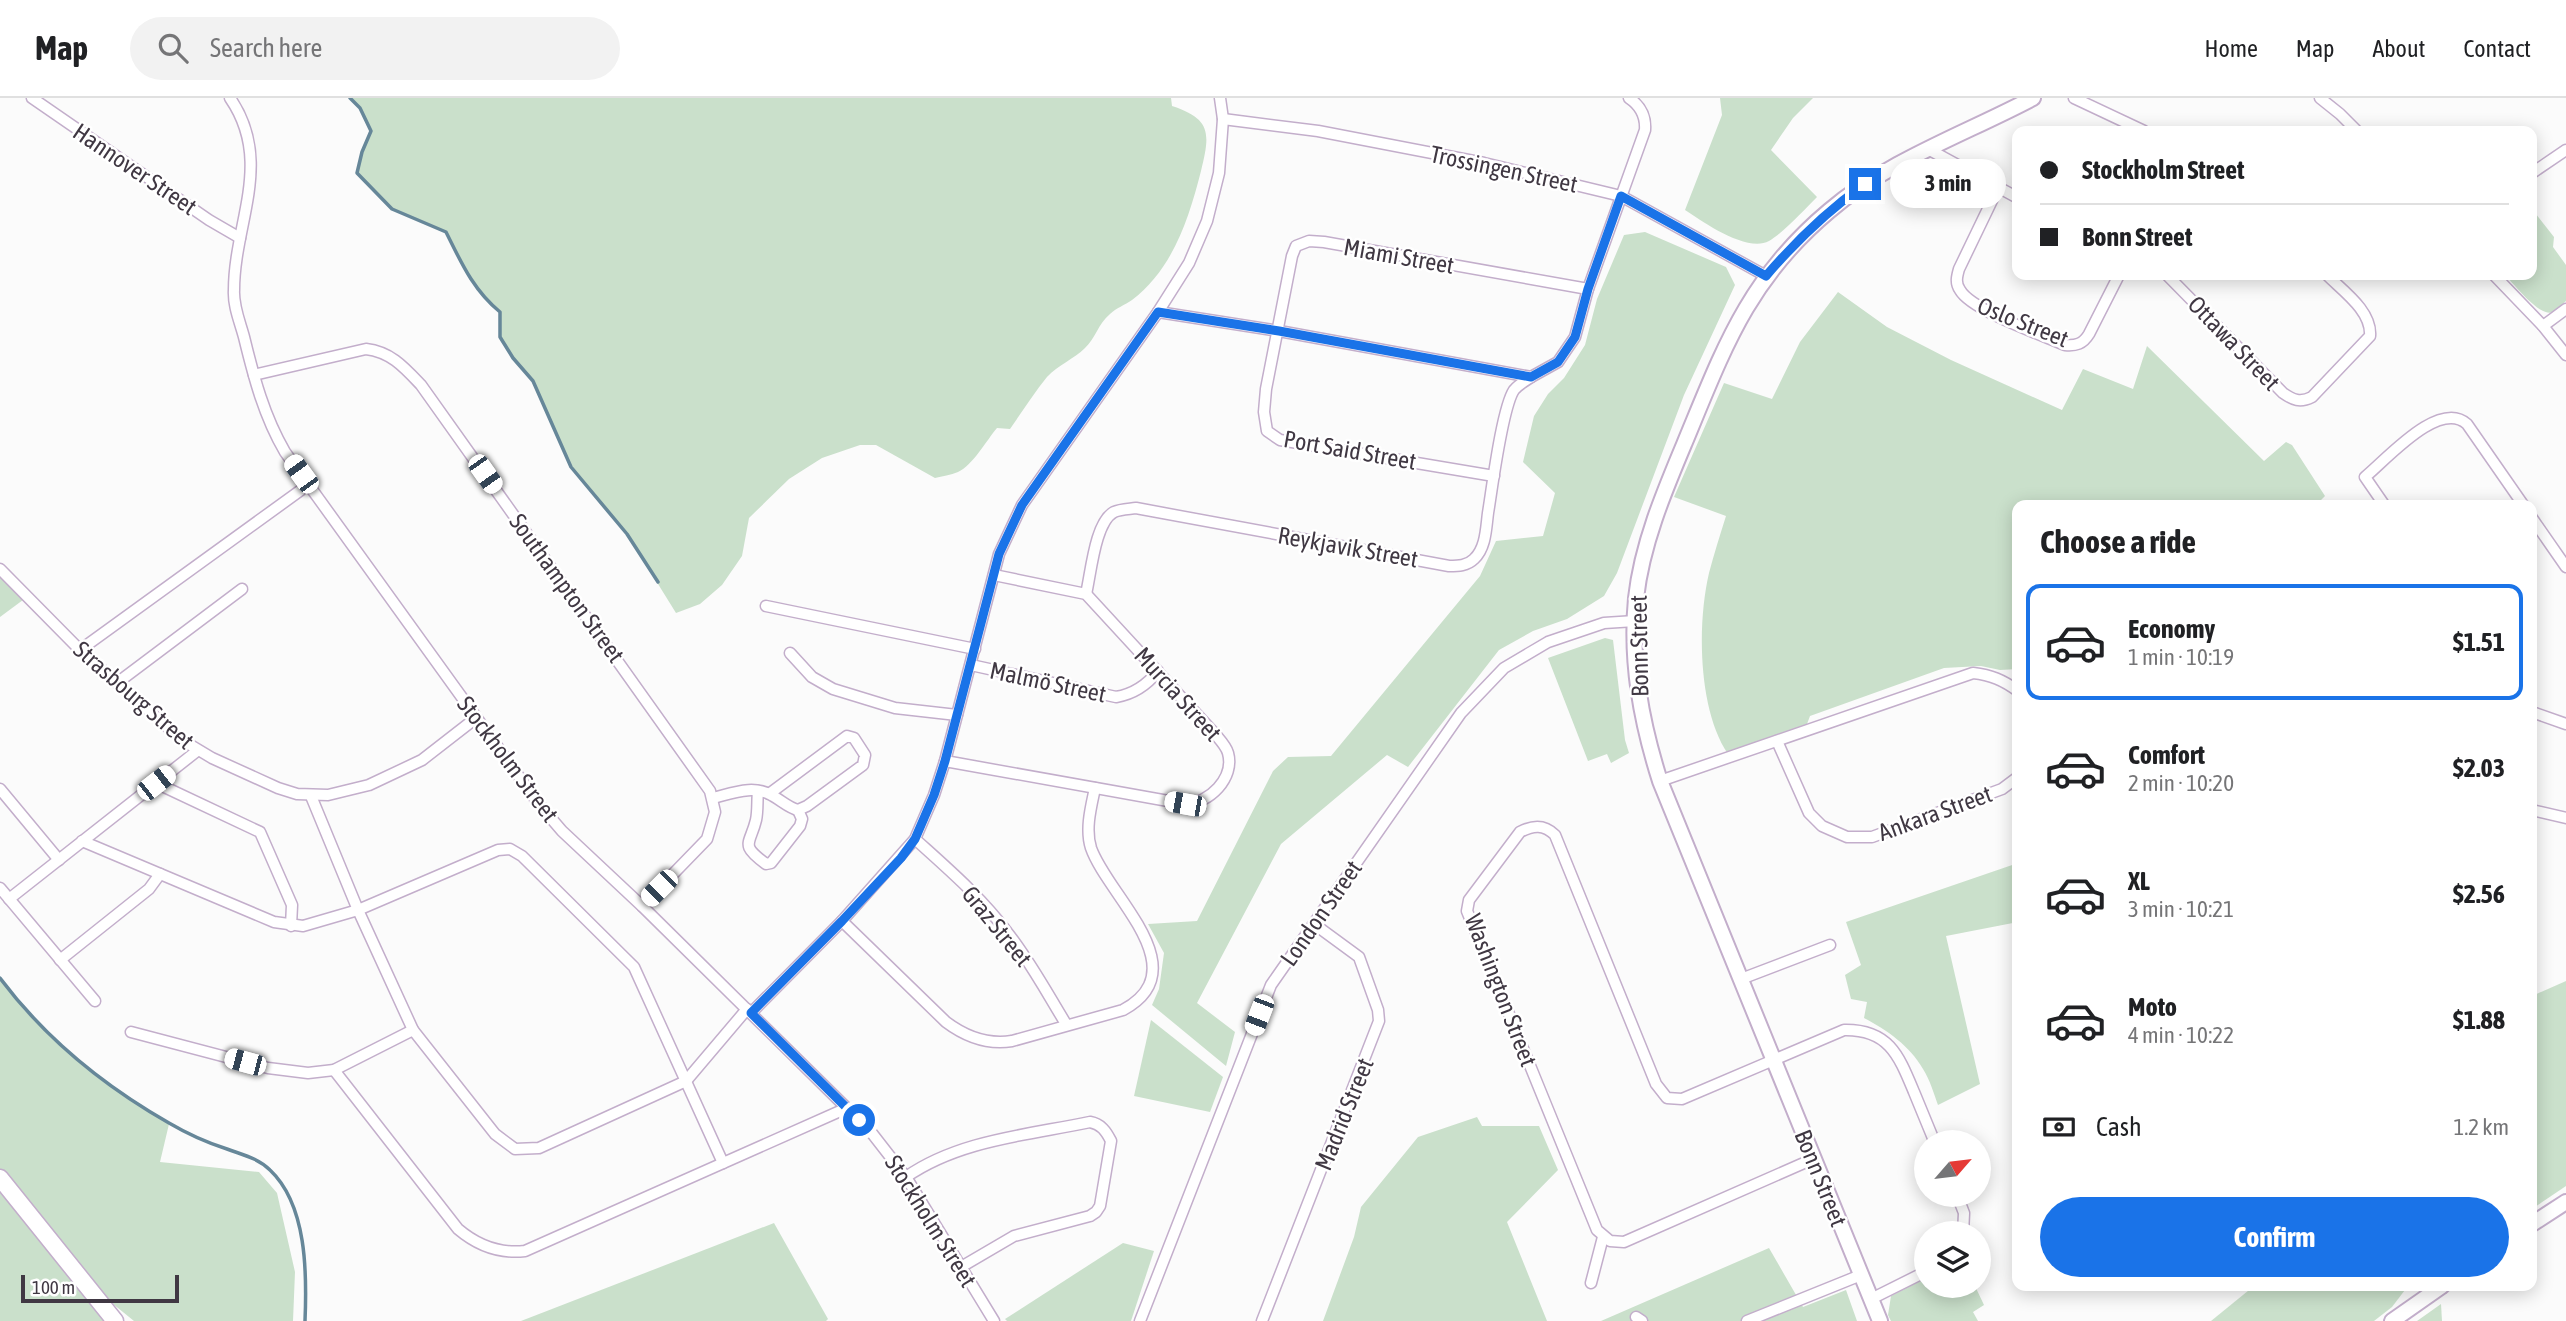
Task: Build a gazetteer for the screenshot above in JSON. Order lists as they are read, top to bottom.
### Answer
{
  "streets": {
    "street": [
      "Hannover Street",
      "Trossingen Street",
      "Miami Street",
      "Oslo Street",
      "Ottawa Street",
      "Port Said Street",
      "Reykjavik Street",
      "Southampton Street",
      "Bonn Street",
      "Malmö Street",
      "Murcia Street",
      "Strasbourg Street",
      "Stockholm Street",
      "Ankara Street",
      "London Street",
      "Graz Street",
      "Washington Street",
      "Madrid Street"
    ]
  },
  "crossings": [
    ["Hannover Street", "Stockholm Street"],
    ["Trossingen Street", "Reykjavik Street"],
    ["Trossingen Street", "Bonn Street"],
    ["Miami Street", "Port Said Street"],
    ["Miami Street", "Reykjavik Street"],
    ["Port Said Street", "Reykjavik Street"],
    ["Reykjavik Street", "Murcia Street"],
    ["Southampton Street", "Stockholm Street"],
    ["Bonn Street", "London Street"],
    ["Bonn Street", "Washington Street"],
    ["Malmö Street", "Murcia Street"],
    ["Strasbourg Street", "Stockholm Street"],
    ["London Street", "Madrid Street"]
  ],
  "scale_bar": "100 m",
  "north": "top right",
  "page": {
    "header": "Map",
    "search": "Search here",
    "nav": [
      "Home",
      "Map",
      "About",
      "Contact"
    ],
    "banner": ["Stockholm Street", "Bonn Street"],
    "bubble": "3 min",
    "heading": "Choose a ride",
    "list": [
      {
        "name": "Economy",
        "note": "1 min · 10:19",
        "value": "$1.51"
      },
      {
        "name": "Comfort",
        "note": "2 min · 10:20",
        "value": "$2.03"
      },
      {
        "name": "XL",
        "note": "3 min · 10:21",
        "value": "$2.56"
      },
      {
        "name": "Moto",
        "note": "4 min · 10:22",
        "value": "$1.88"
      }
    ],
    "pay": ["Cash", "1.2 km"],
    "buttons": "Confirm",
    "scale": "100 m"
  }
}
